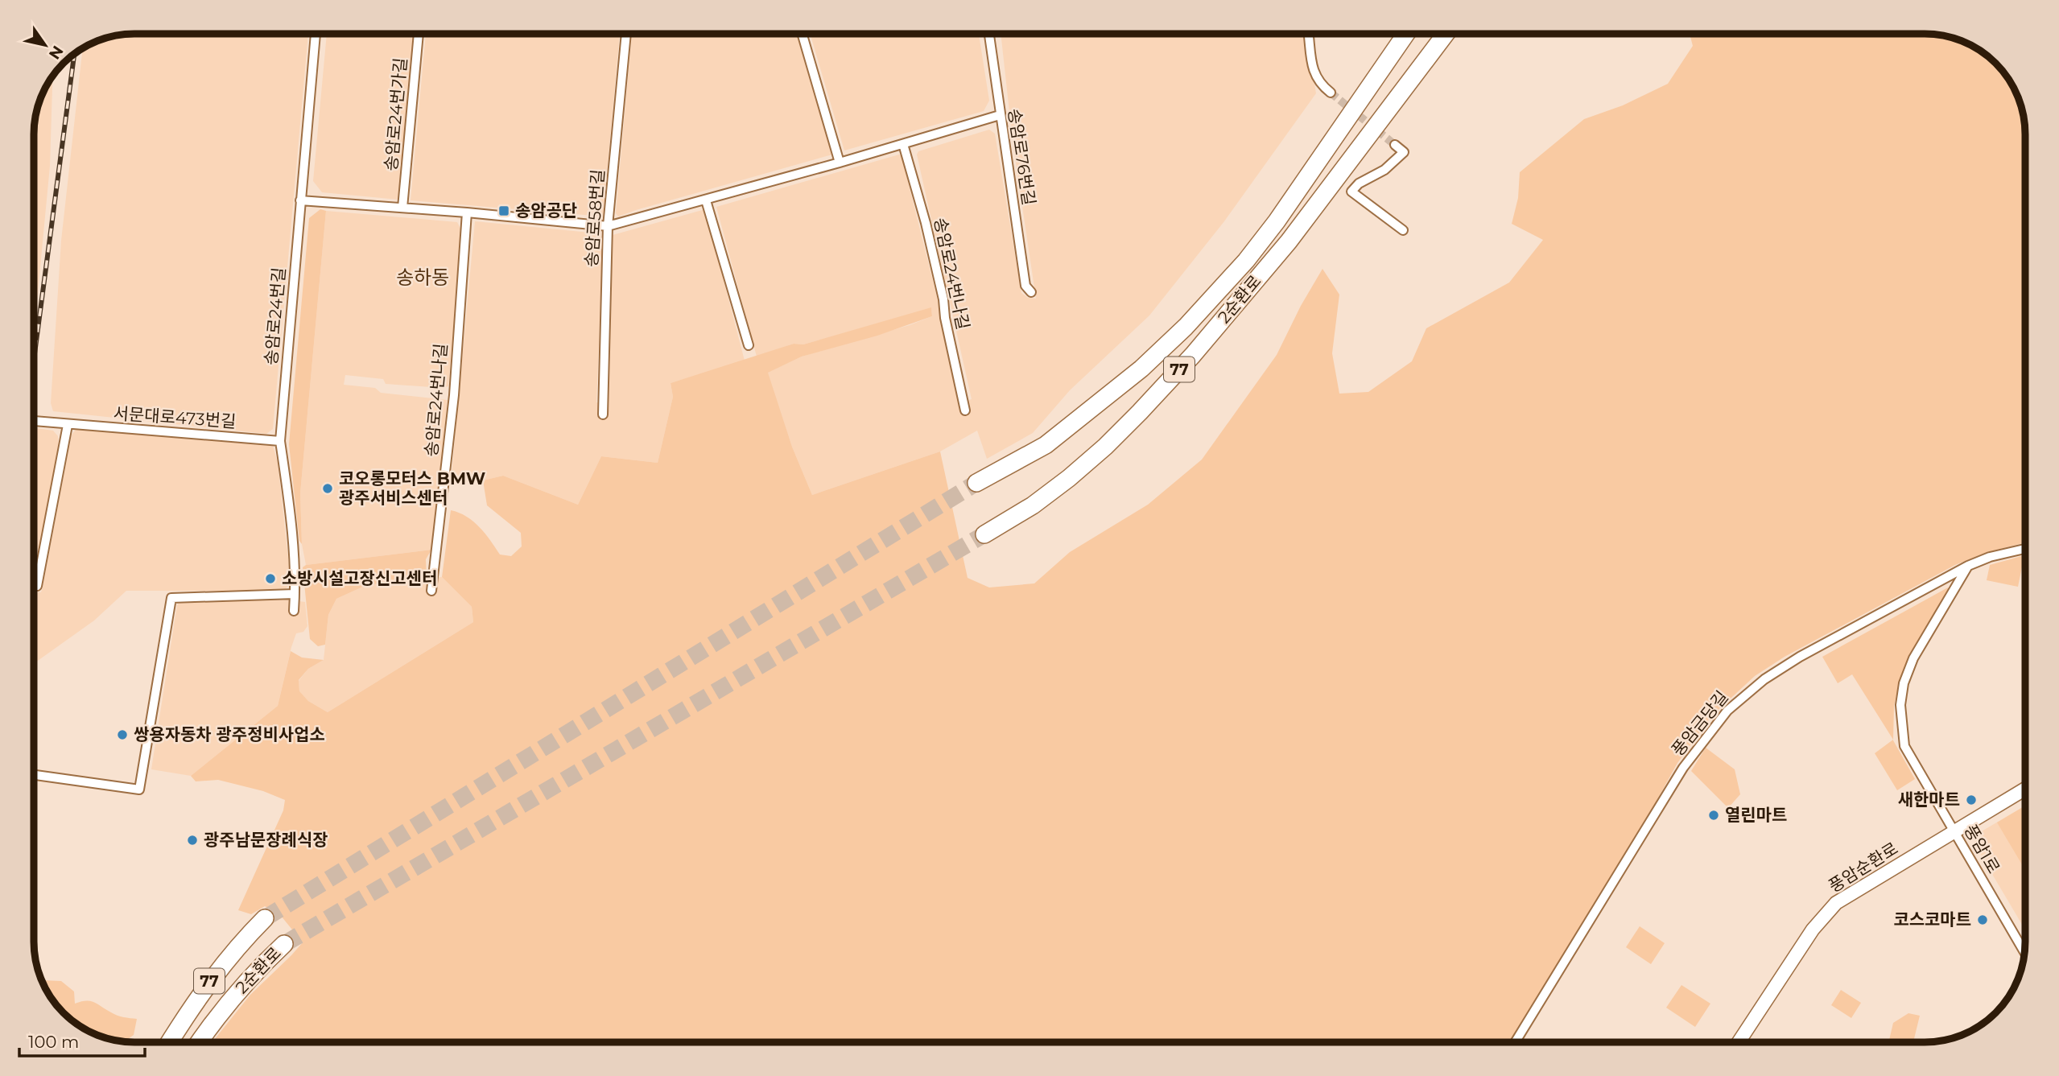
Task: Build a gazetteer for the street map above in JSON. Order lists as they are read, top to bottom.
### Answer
{
  "streets": {
    "highway": ["2순환로", "77"],
    "street": [
      "송암로24번가길",
      "송암로76번길",
      "송암로58번길",
      "송암로24번나길",
      "송암로24번길",
      "서문대로473번길",
      "풍암금당길",
      "풍암1로",
      "풍암순환로"
    ]
  },
  "crossings": [
    ["송암로24번길", "서문대로473번길"],
    ["풍암금당길", "풍암1로"],
    ["풍암1로", "풍암순환로"]
  ],
  "districts": ["송하동"],
  "places": {
    "transit": ["송암공단"],
    "other": [
      "코오롱모터스 BMW 광주서비스센터",
      "소방시설고장신고센터",
      "쌍용자동차 광주정비사업소",
      "새한마트",
      "열린마트",
      "광주남문장례식장",
      "코스코마트"
    ]
  },
  "scale_bar": "100 m",
  "north": "bottom right"
}
